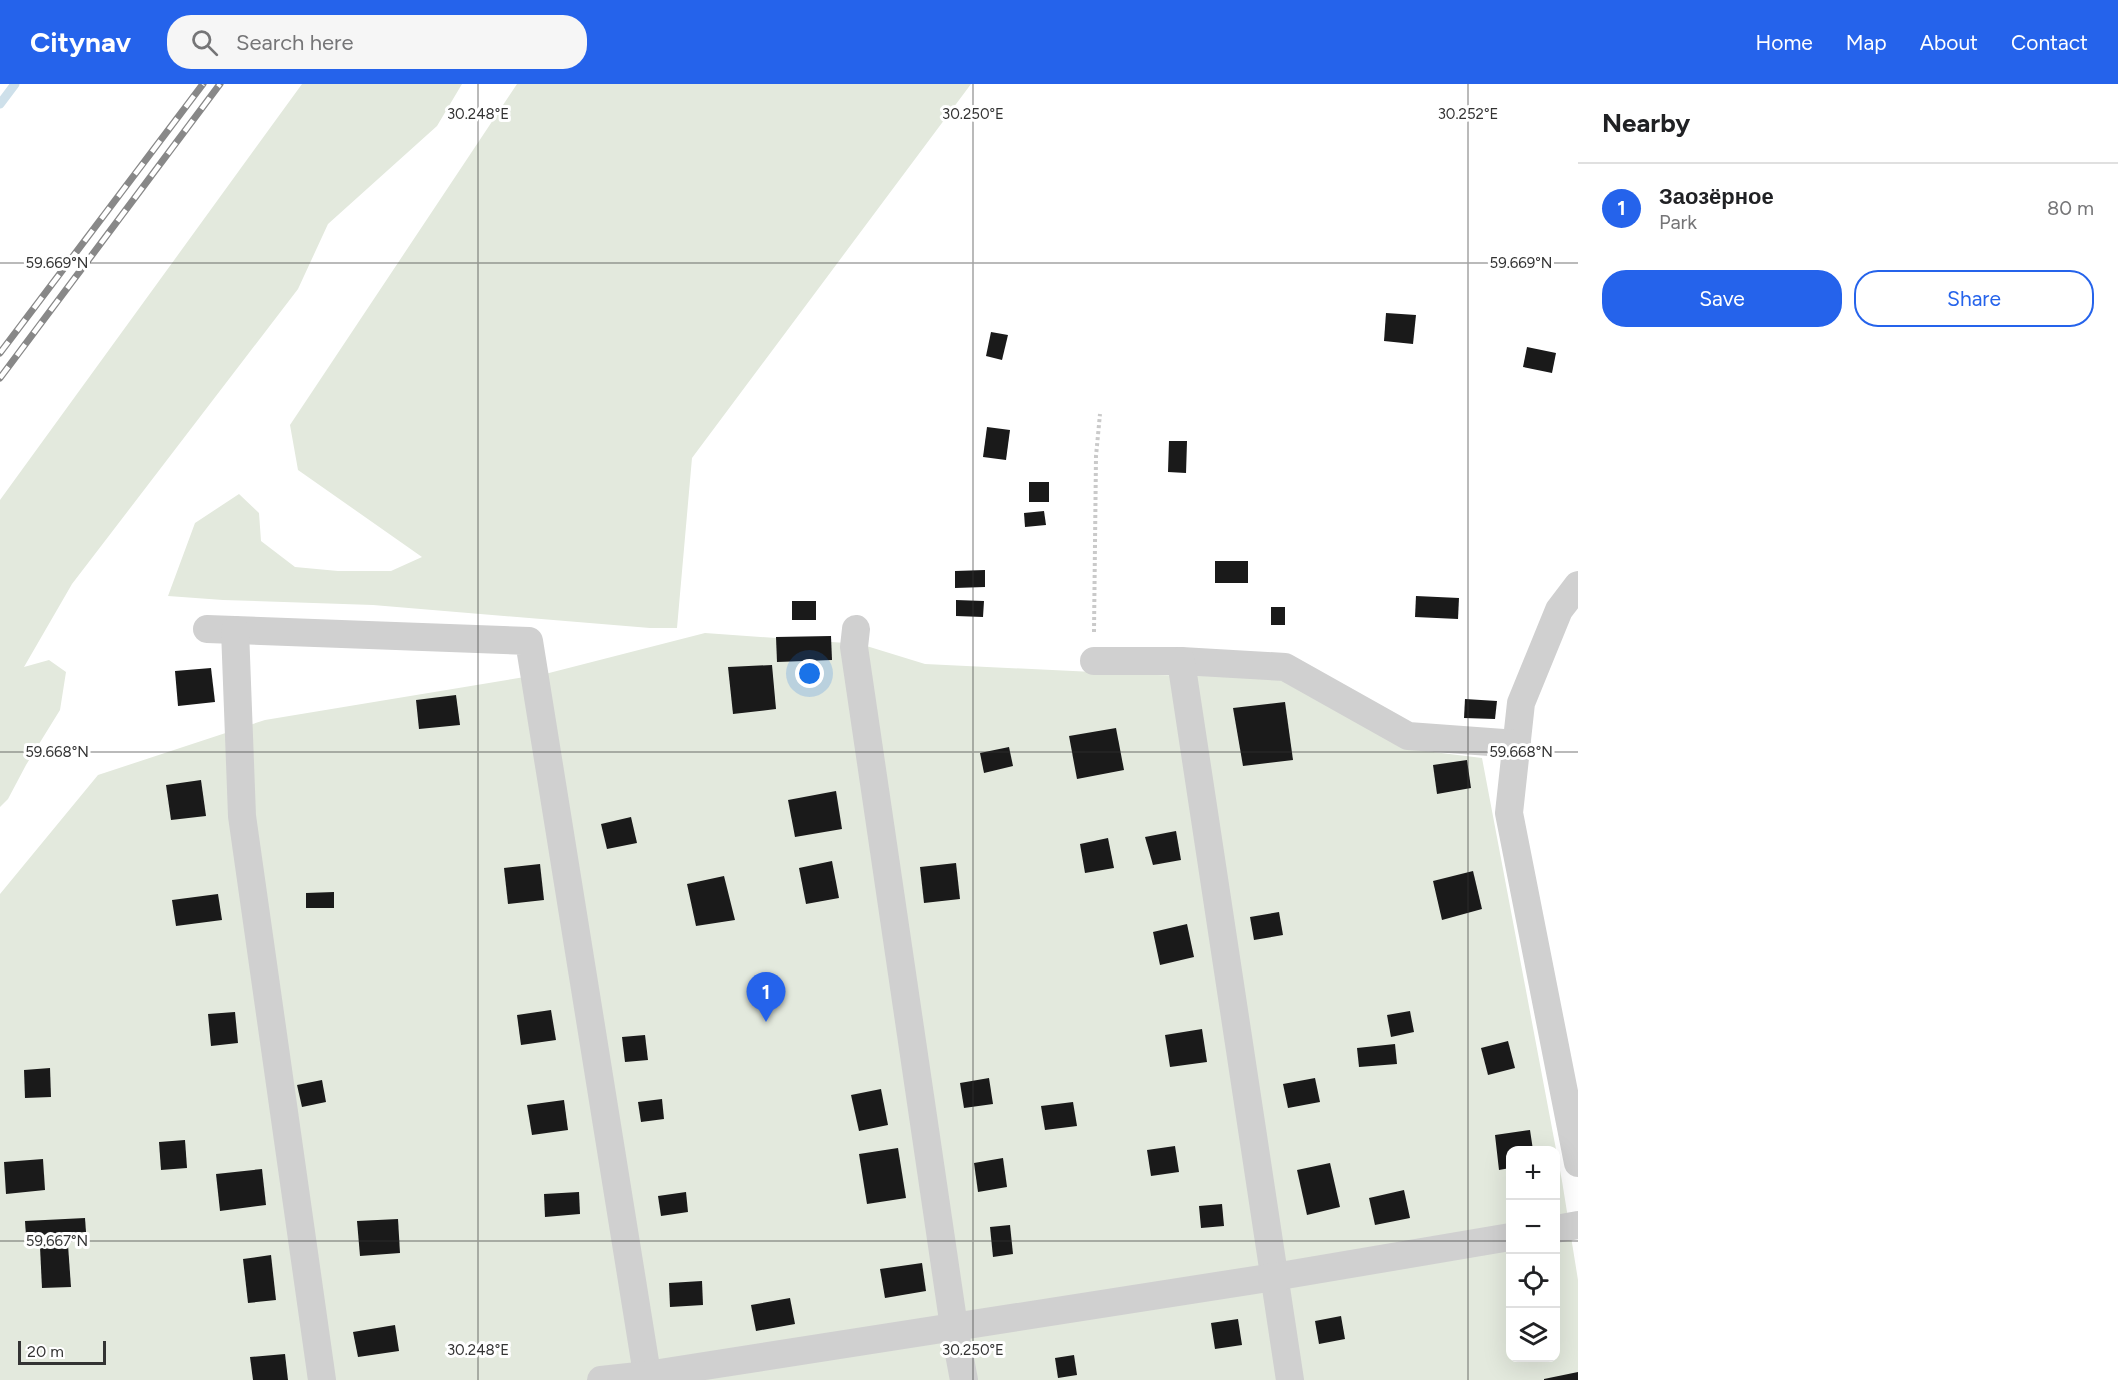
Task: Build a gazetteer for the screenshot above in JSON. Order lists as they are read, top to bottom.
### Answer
{
  "scale_bar": "20 m",
  "page": {
    "header": "Citynav",
    "search": "Search here",
    "nav": [
      "Home",
      "Map",
      "About",
      "Contact"
    ],
    "heading": "Nearby",
    "list": [
      {
        "mark": "1",
        "name": "Заозёрное",
        "note": "Park",
        "value": "80 m"
      }
    ],
    "buttons": ["Save", "Share"],
    "pins": "1",
    "map_buttons": ["+", "−"],
    "scale": "20 m"
  },
  "coordinates": [
    "30.248°E",
    "30.250°E",
    "30.252°E",
    "59.669°N",
    "59.668°N",
    "59.667°N"
  ]
}
